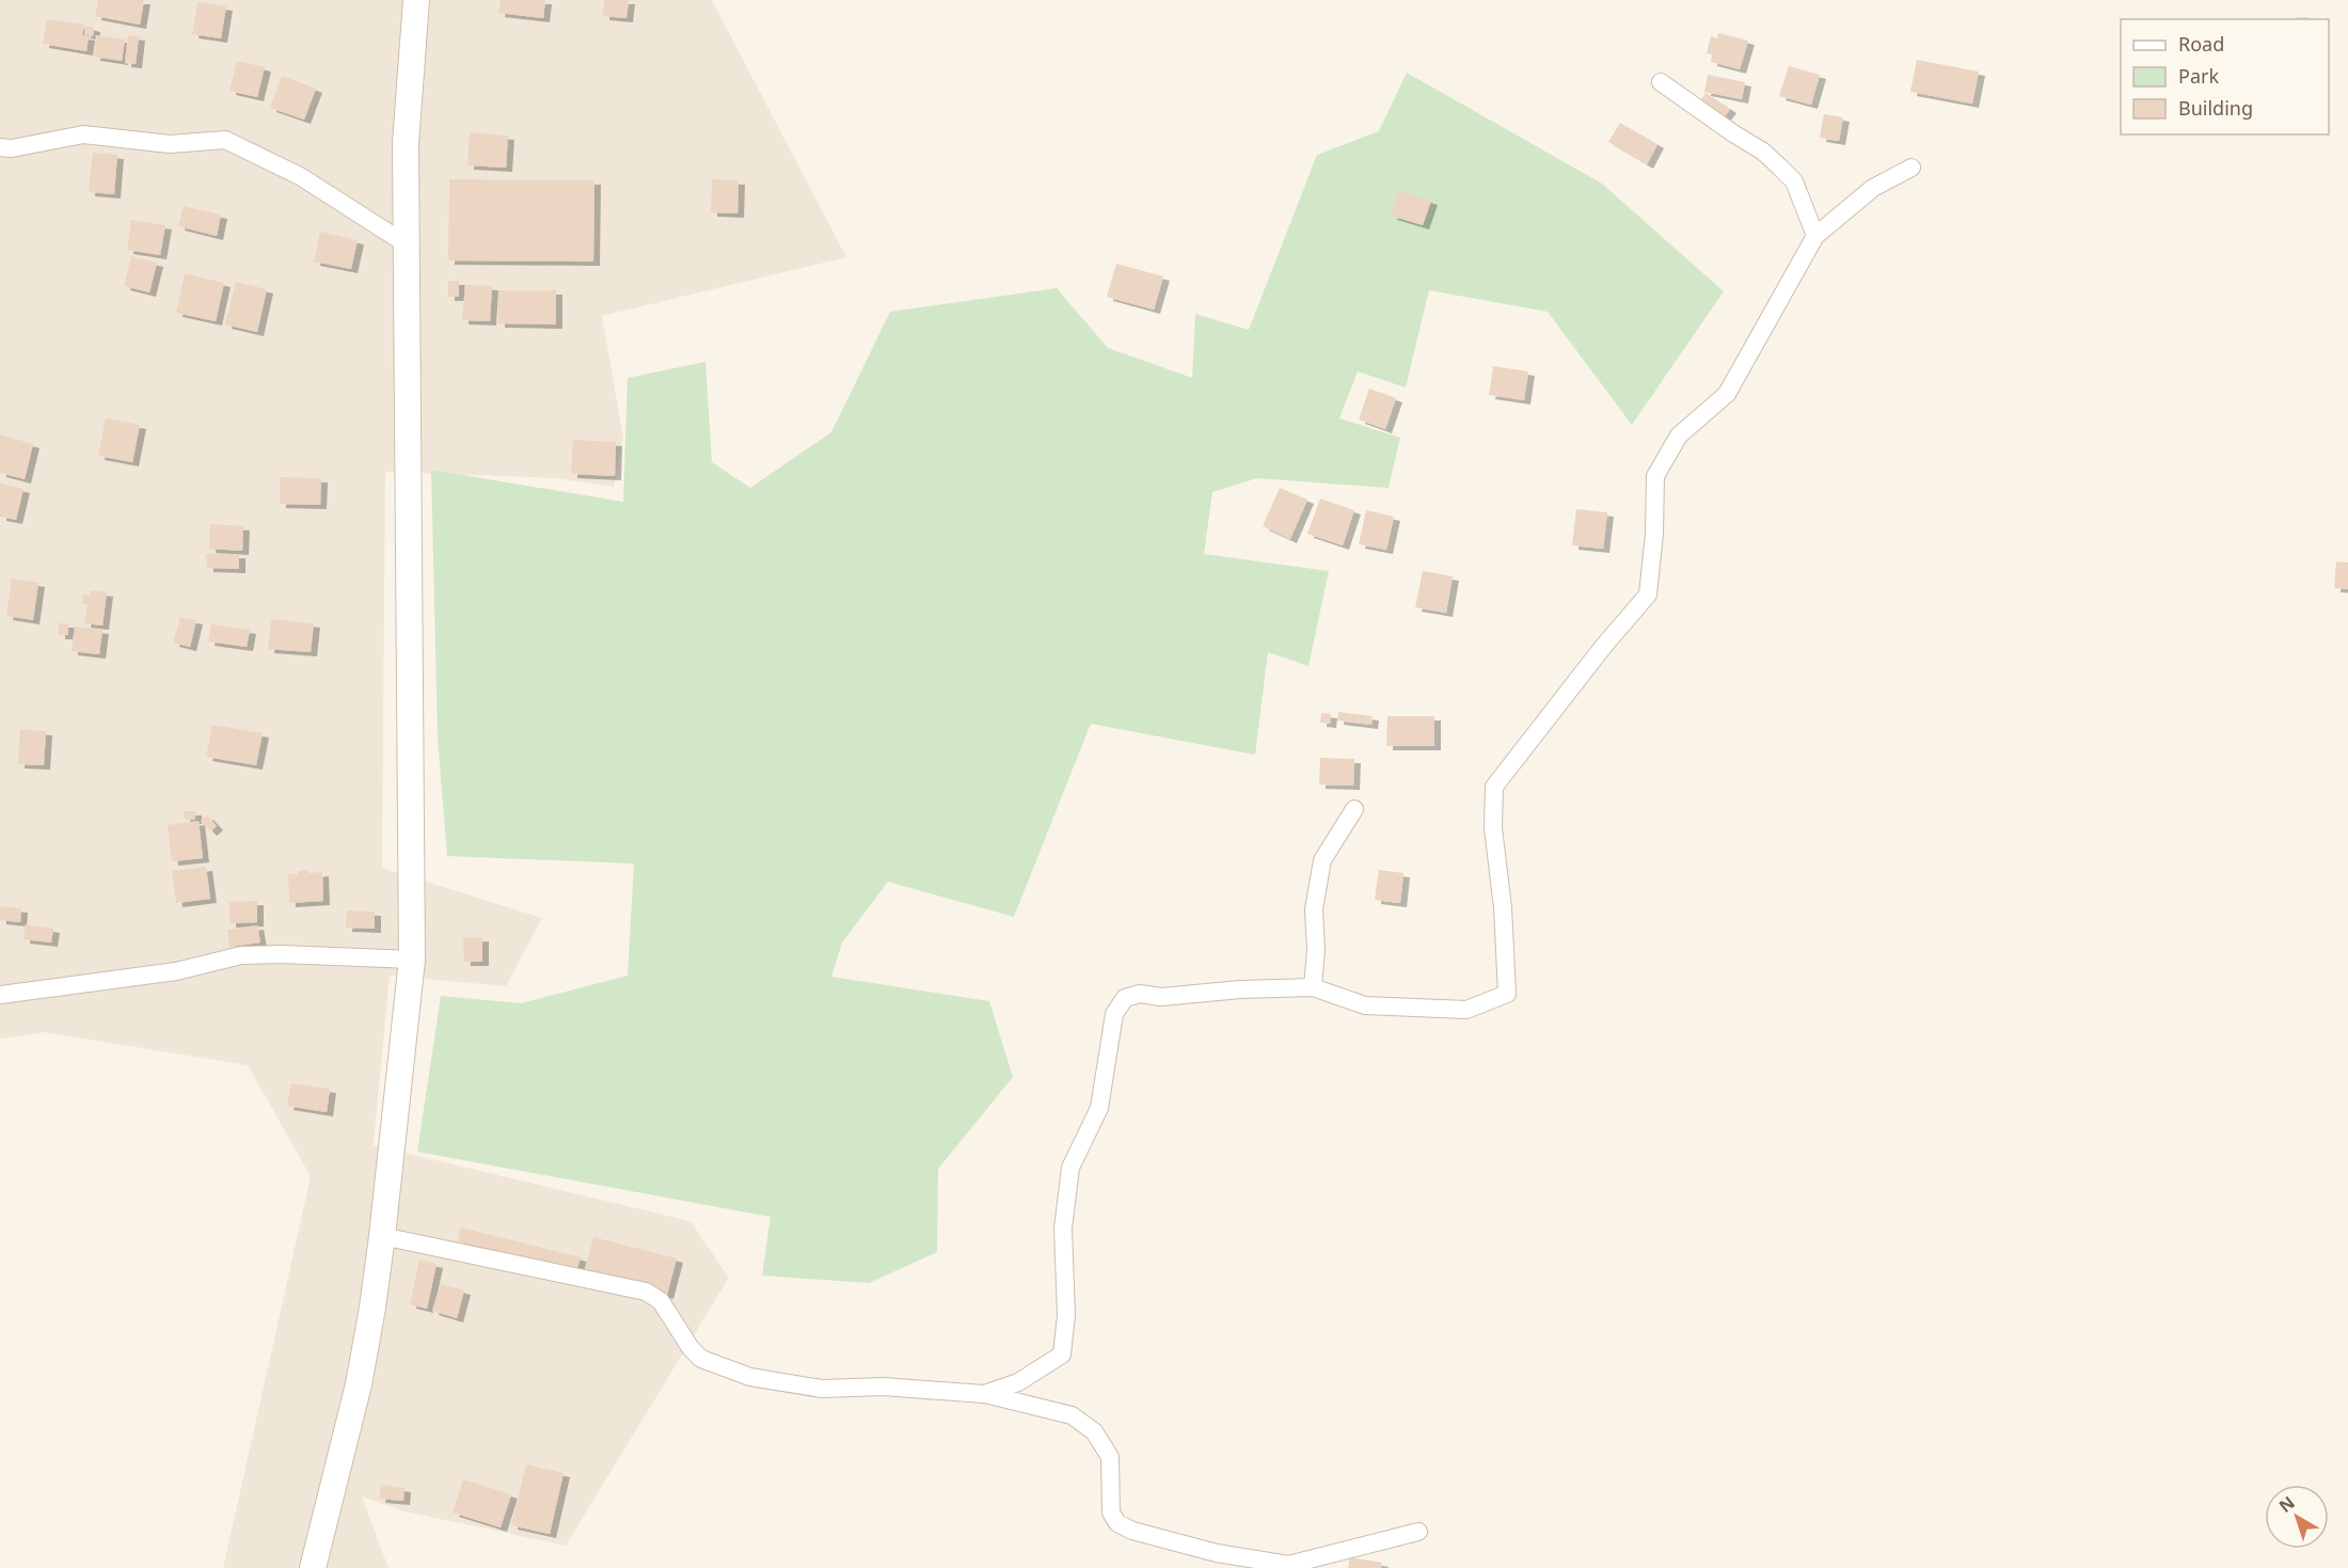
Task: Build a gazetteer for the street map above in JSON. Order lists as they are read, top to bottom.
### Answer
{
  "legend": ["Road", "Park", "Building"],
  "north": "top left"
}
